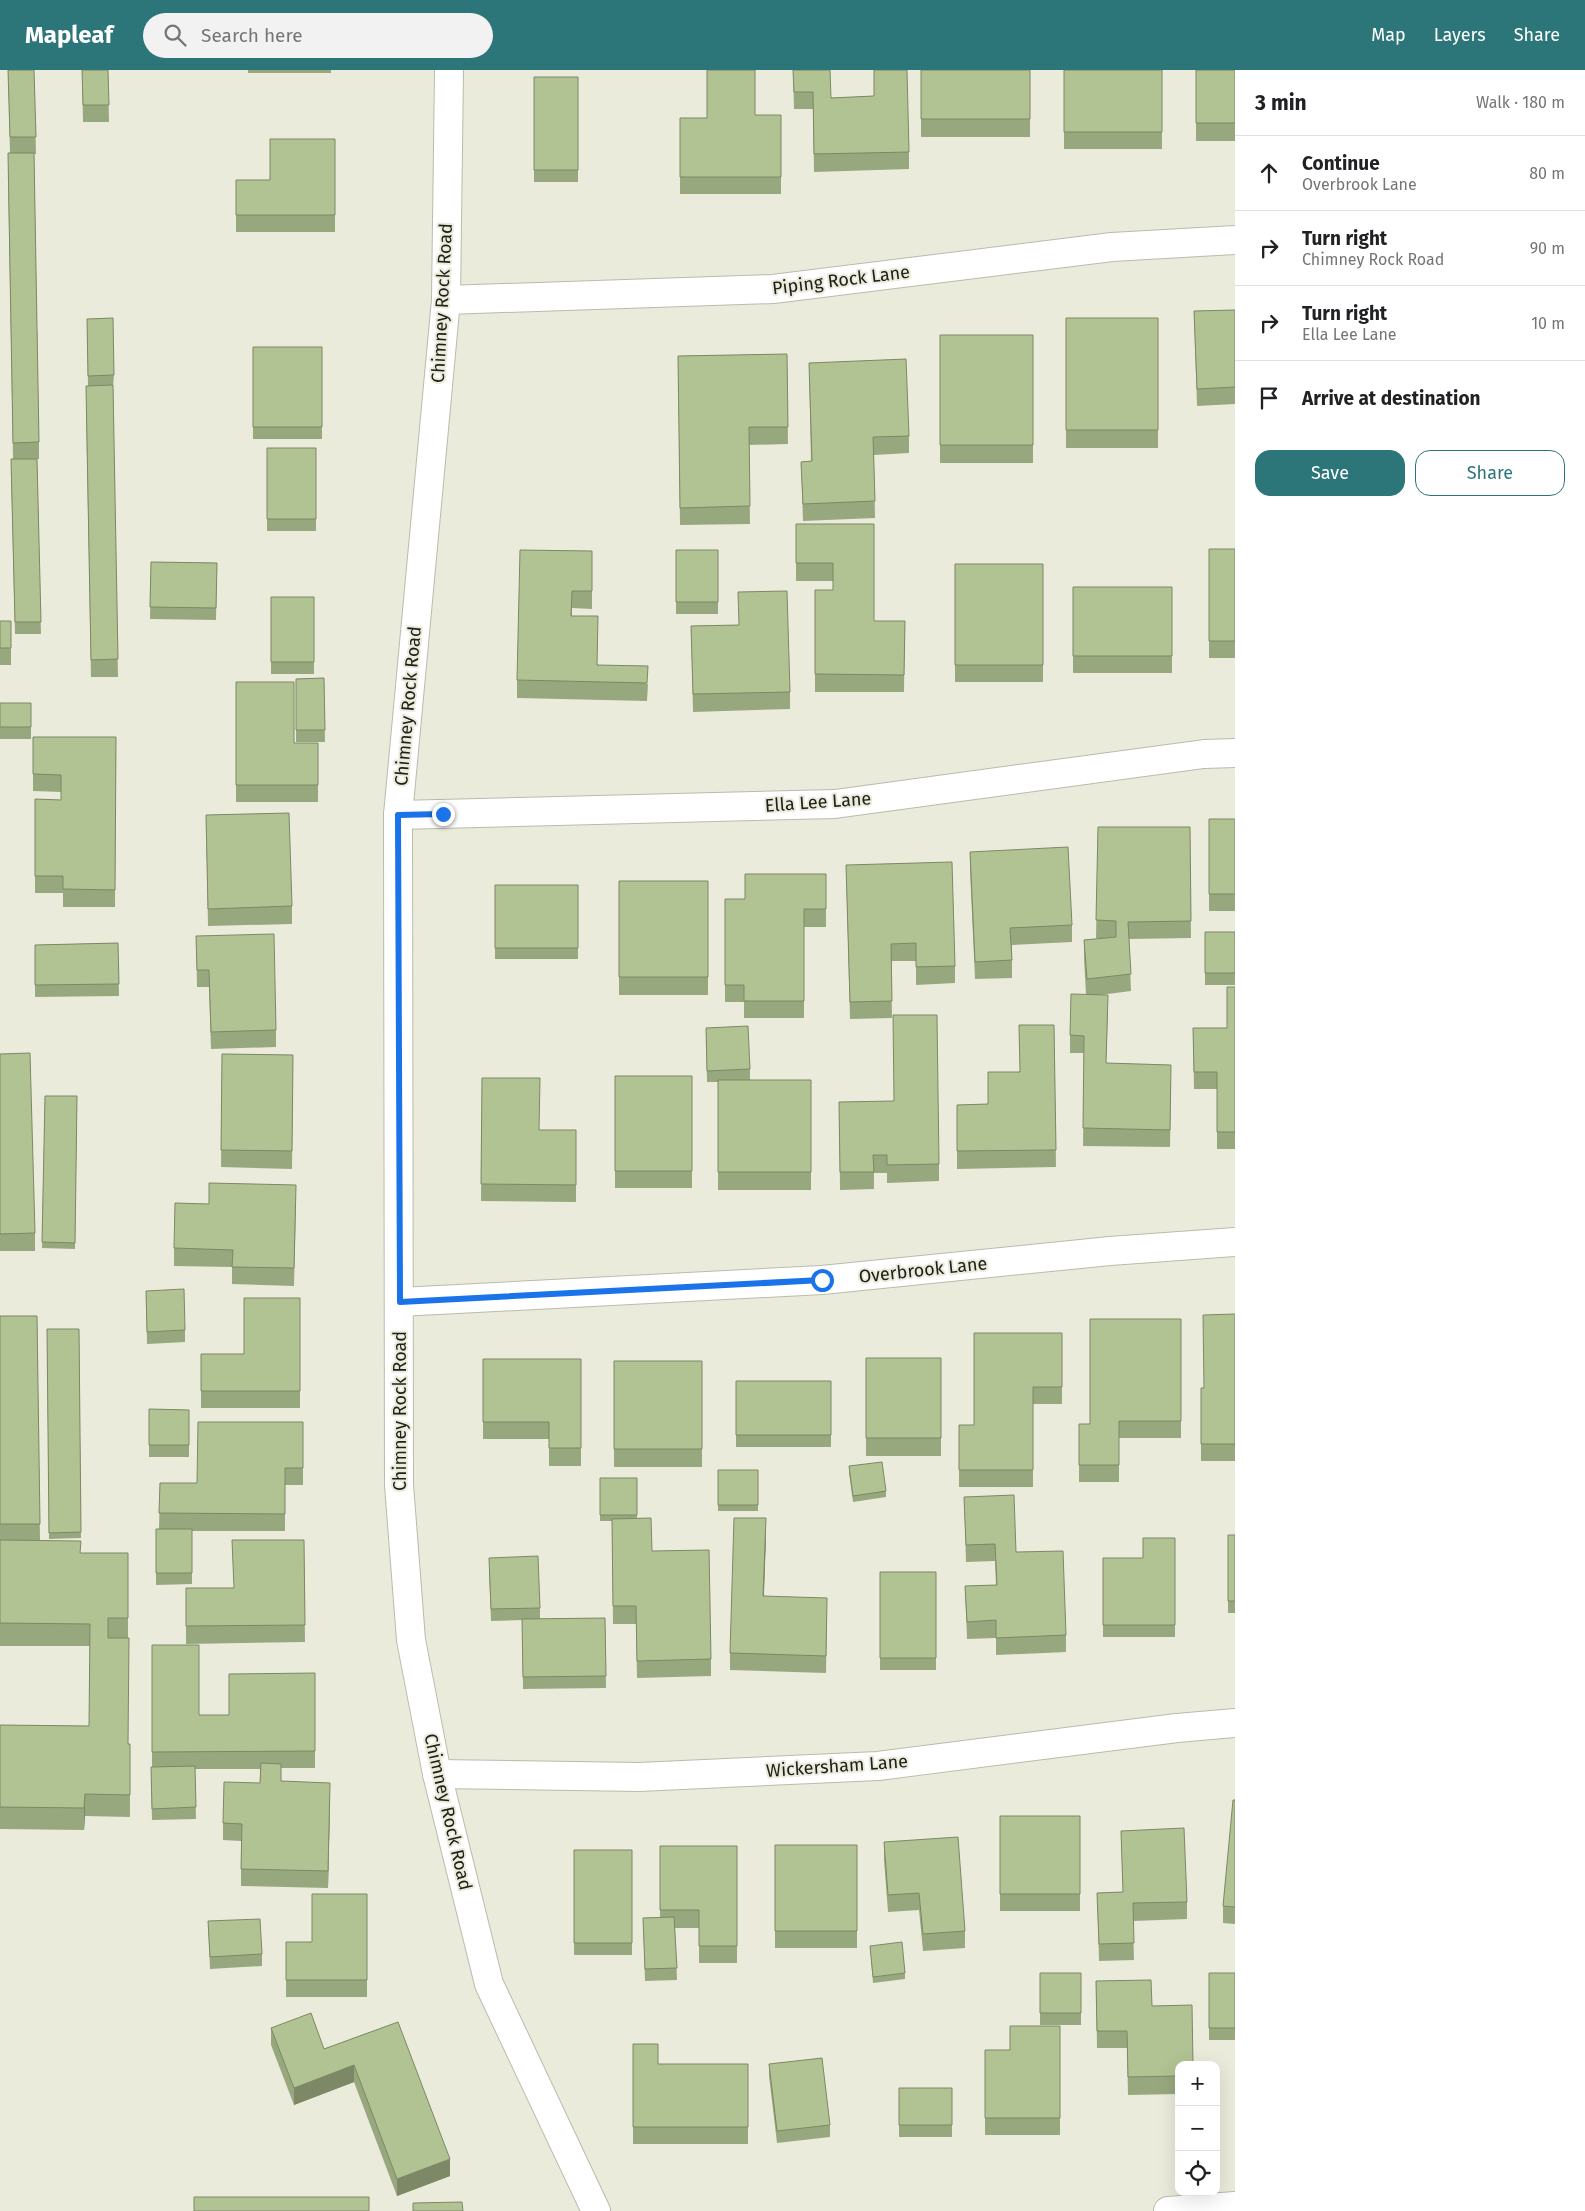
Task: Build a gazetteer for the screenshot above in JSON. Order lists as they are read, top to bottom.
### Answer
{
  "streets": {
    "street": [
      "Piping Rock Lane",
      "Chimney Rock Road",
      "Ella Lee Lane",
      "Overbrook Lane",
      "Wickersham Lane"
    ]
  },
  "crossings": [
    ["Piping Rock Lane", "Chimney Rock Road"],
    ["Chimney Rock Road", "Ella Lee Lane"],
    ["Chimney Rock Road", "Overbrook Lane"],
    ["Chimney Rock Road", "Wickersham Lane"]
  ],
  "page": {
    "header": "Mapleaf",
    "search": "Search here",
    "nav": ["Map", "Layers", "Share"],
    "heading": ["3 min", "Walk · 180 m"],
    "list": [
      ["Continue", "Overbrook Lane", "80 m"],
      ["Turn right", "Chimney Rock Road", "90 m"],
      ["Turn right", "Ella Lee Lane", "10 m"],
      "Arrive at destination"
    ],
    "buttons": ["Save", "Share"],
    "map_buttons": ["+", "−"]
  }
}
